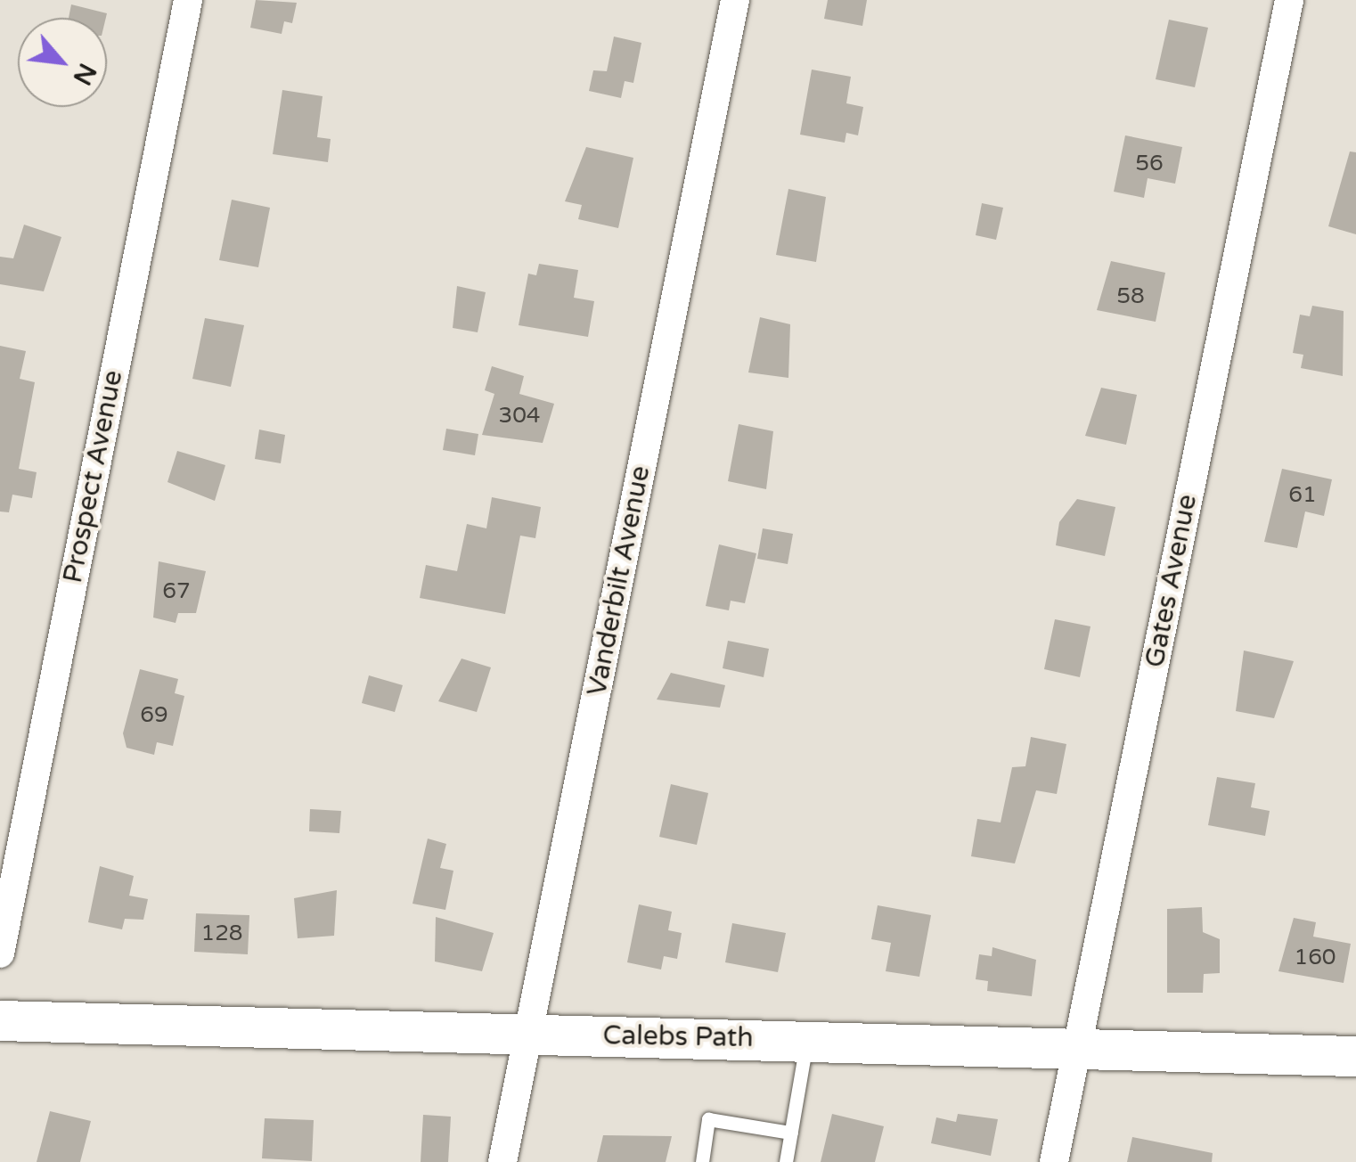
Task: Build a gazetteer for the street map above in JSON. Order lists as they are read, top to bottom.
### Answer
{
  "streets": {
    "street": [
      "Prospect Avenue",
      "Vanderbilt Avenue",
      "Gates Avenue",
      "Calebs Path"
    ]
  },
  "crossings": [
    ["Vanderbilt Avenue", "Calebs Path"],
    ["Gates Avenue", "Calebs Path"]
  ],
  "house_numbers": [
    "56",
    "58",
    "304",
    "61",
    "67",
    "69",
    "128",
    "160"
  ],
  "north": "bottom right"
}
